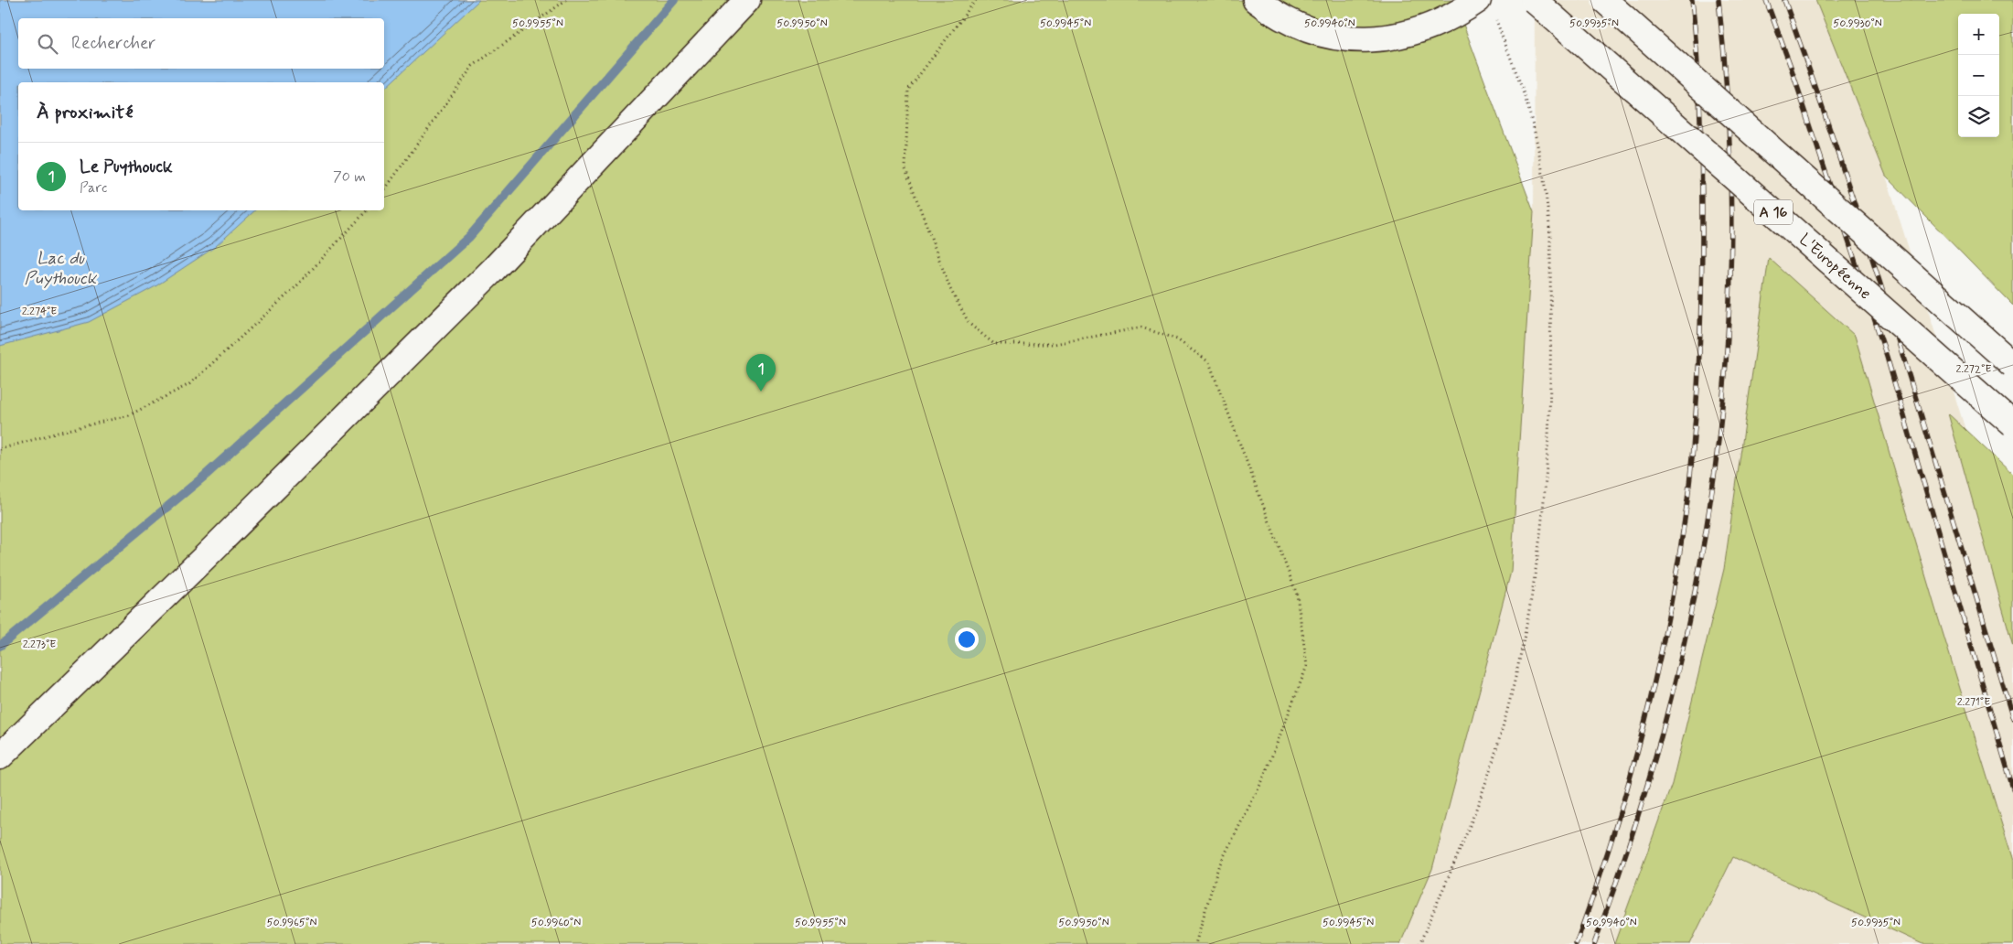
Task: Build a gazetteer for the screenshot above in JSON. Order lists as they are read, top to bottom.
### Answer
{
  "streets": {
    "main road": ["A 16", "L'Européenne"]
  },
  "water": ["Lac du Puythouck"],
  "page": {
    "map_buttons": ["+", "−"],
    "search": "Rechercher",
    "heading": "À proximité",
    "list": [
      {
        "mark": "1",
        "name": "Le Puythouck",
        "note": "Parc",
        "value": "70 m"
      }
    ],
    "pins": "1"
  },
  "coordinates": [
    "50.9955°N",
    "50.9950°N",
    "50.9945°N",
    "50.9940°N",
    "50.9935°N",
    "50.9930°N",
    "2.274°E",
    "2.272°E",
    "2.273°E",
    "2.271°E",
    "50.9965°N",
    "50.9960°N"
  ]
}
